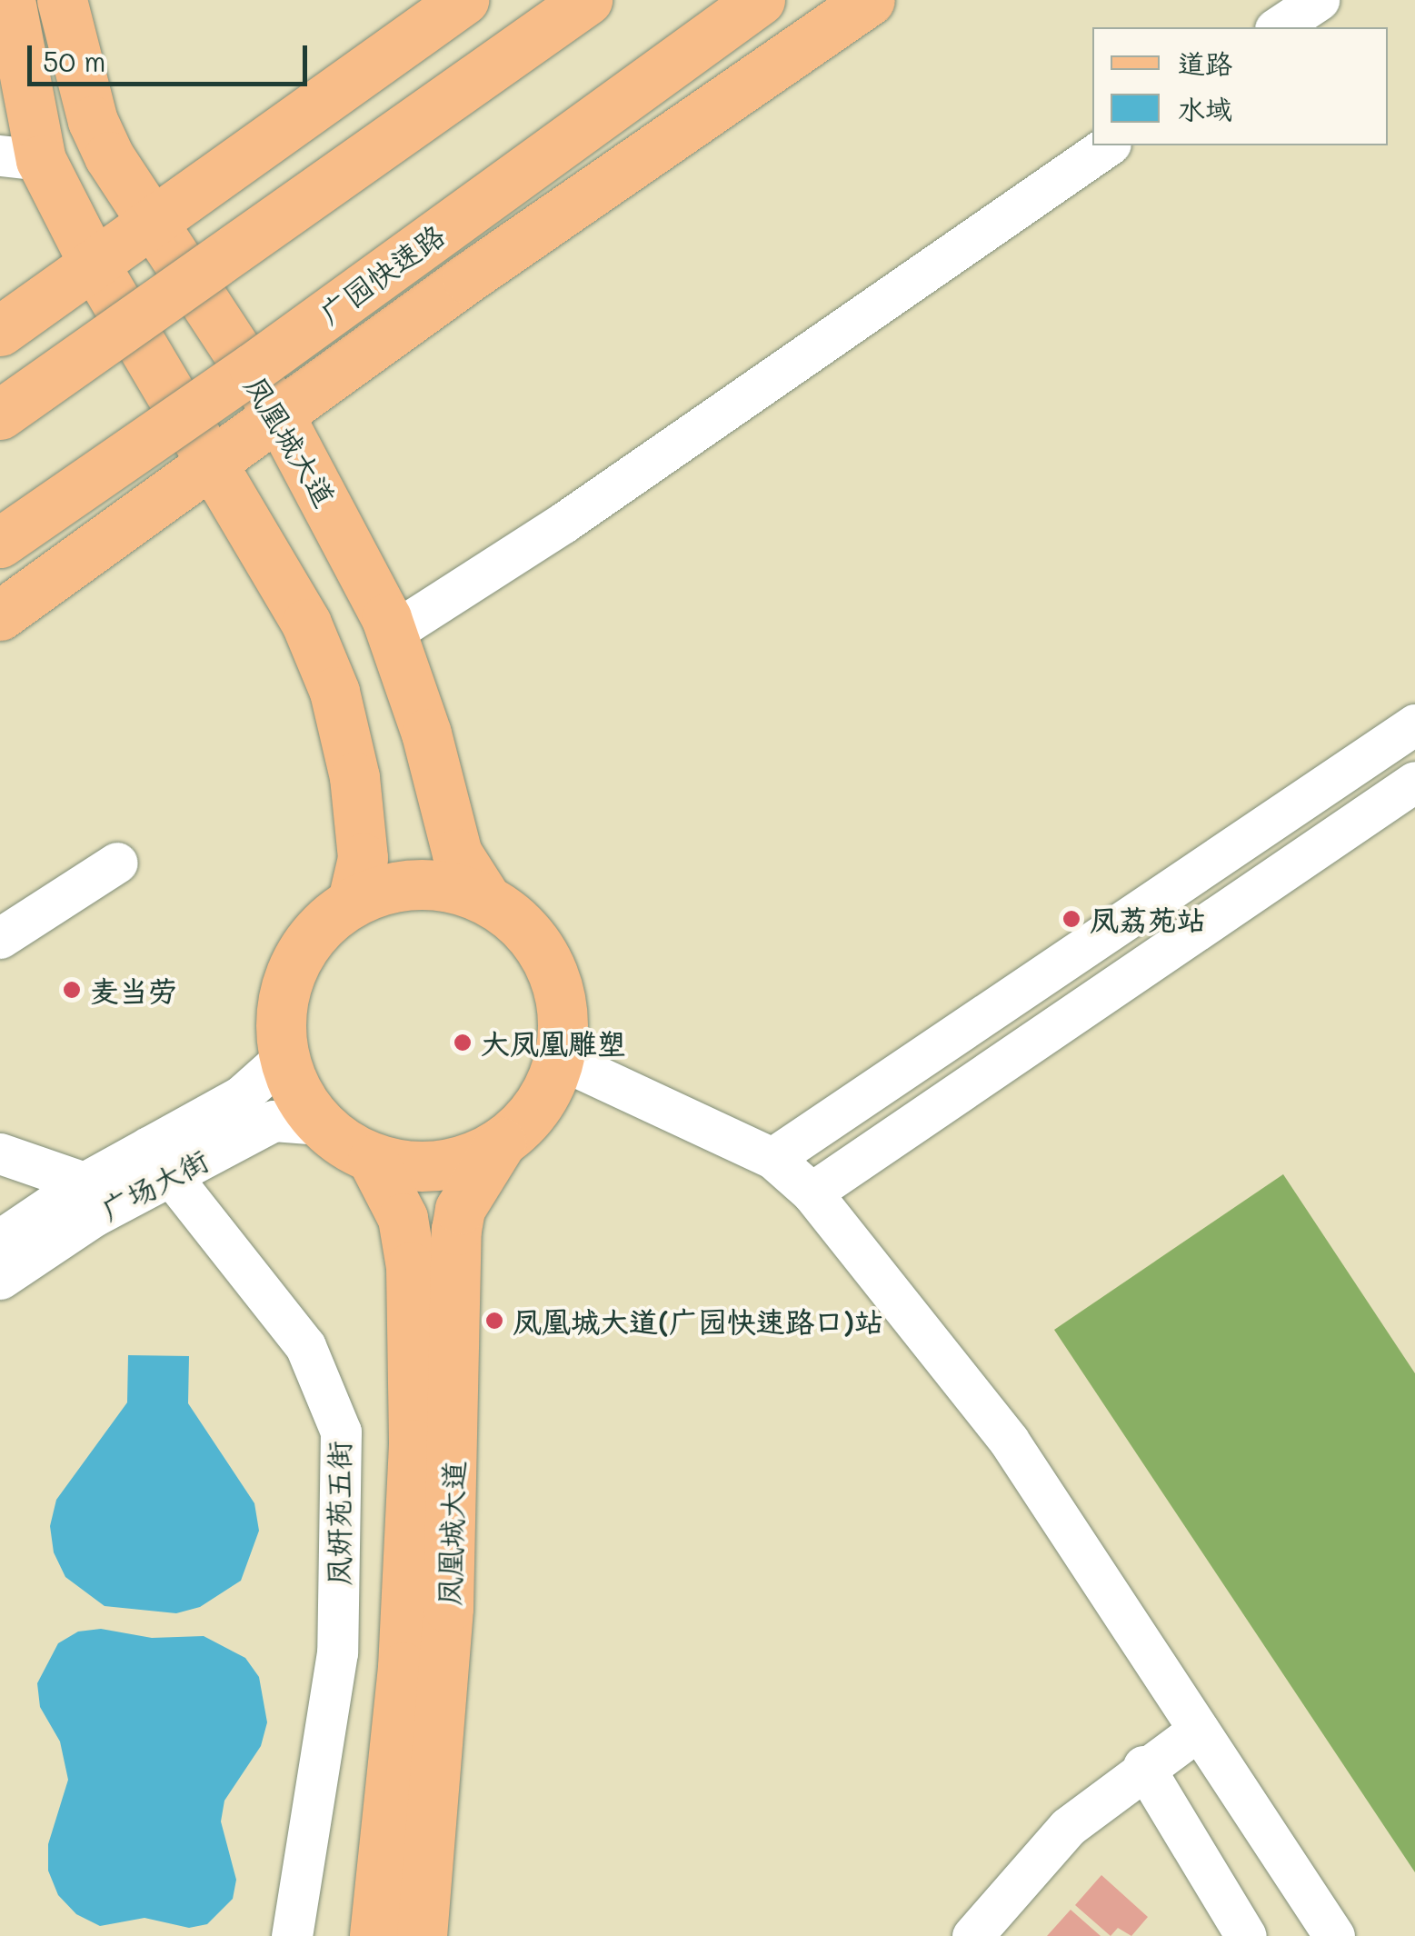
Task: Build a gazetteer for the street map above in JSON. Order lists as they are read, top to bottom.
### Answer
{
  "streets": {
    "main road": ["广园快速路", "凤凰城大道"],
    "street": ["广场大街", "凤妍苑五街"]
  },
  "crossings": [
    ["凤凰城大道", "广场大街"],
    ["广场大街", "凤妍苑五街"]
  ],
  "places": [
    "凤荔苑站",
    "麦当劳",
    "大凤凰雕塑",
    "凤凰城大道(广园快速路口)站"
  ],
  "legend": ["道路", "水域"],
  "scale_bar": "50 m"
}
